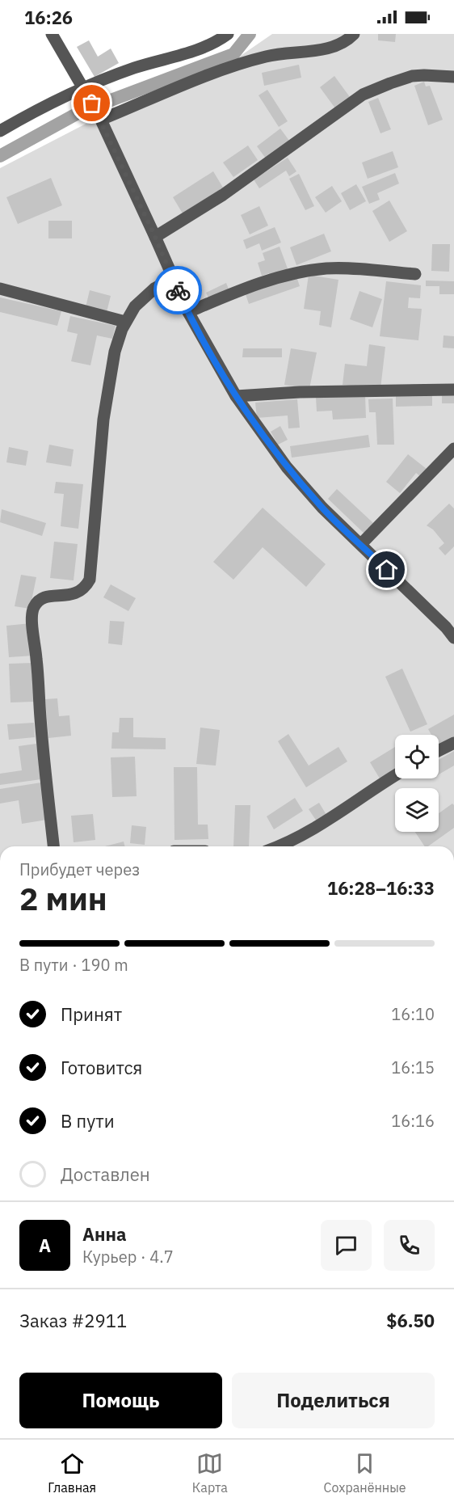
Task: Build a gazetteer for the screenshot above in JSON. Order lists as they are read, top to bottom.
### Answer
{
  "page": {
    "status": "16:26",
    "heading": ["2 мин", "Прибудет через", "16:28–16:33"],
    "panel": [
      "Анна",
      "Курьер · 4.7",
      "Заказ #2911",
      "$6.50"
    ],
    "bar": "В пути · 190 m",
    "list": [
      ["Принят", "16:10"],
      ["Готовится", "16:15"],
      ["В пути", "16:16"],
      "Доставлен"
    ],
    "round": "А",
    "buttons": ["Помощь", "Поделиться"],
    "tabs": ["Главная", "Карта", "Сохранённые"]
  }
}
